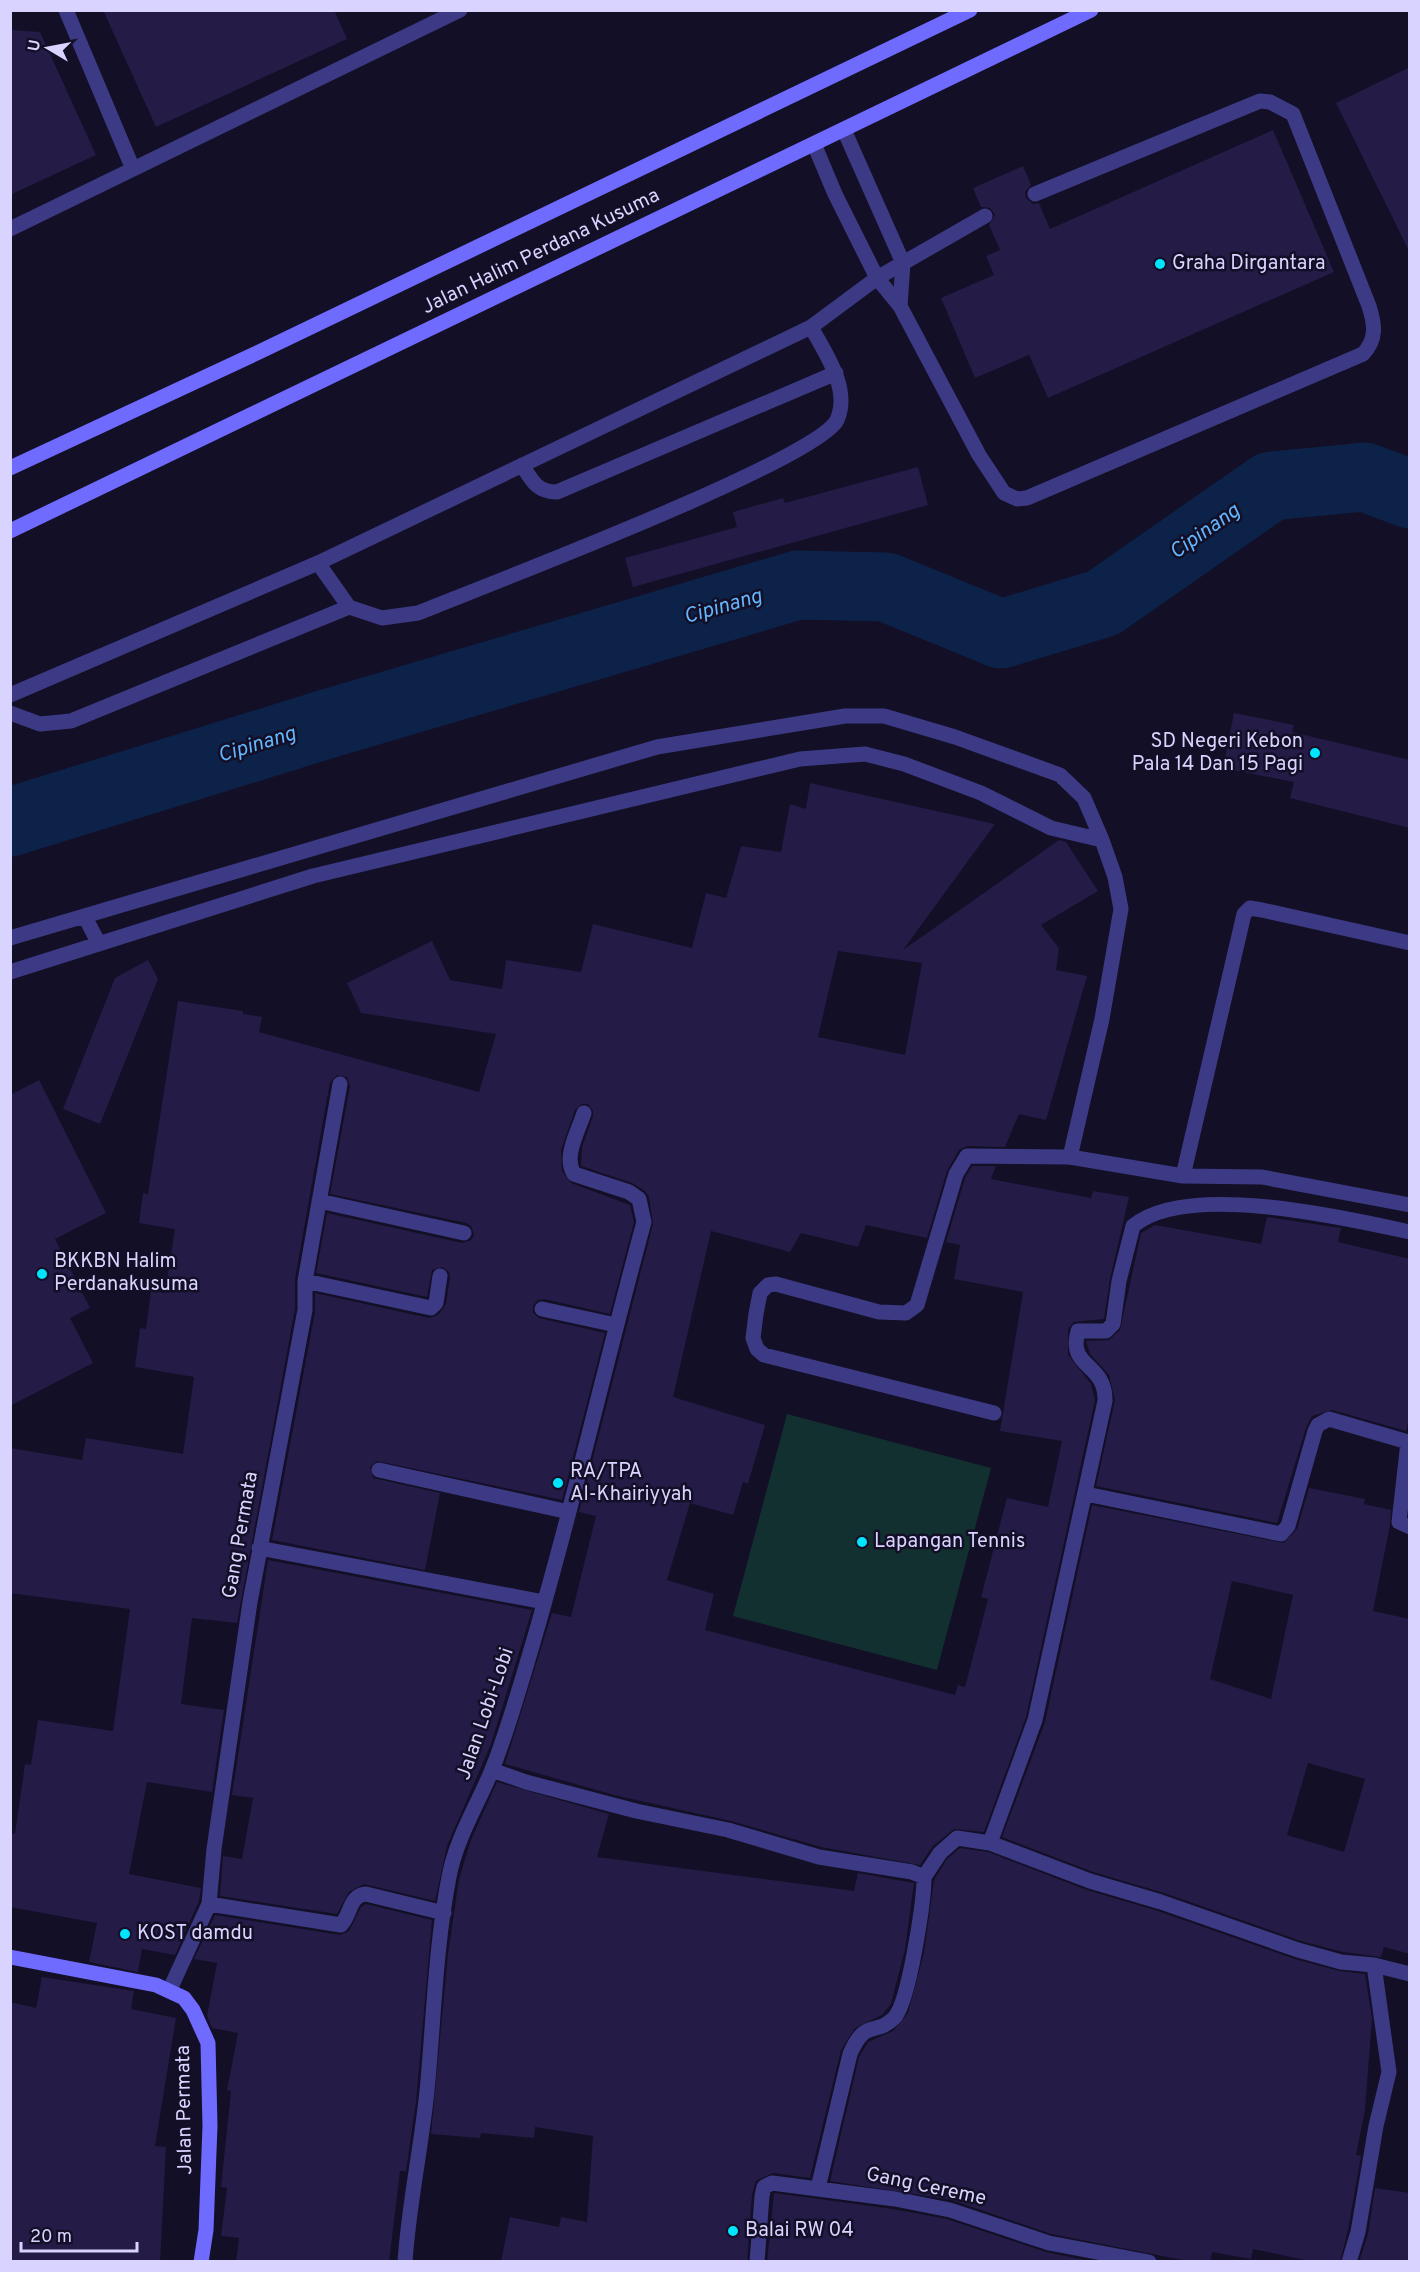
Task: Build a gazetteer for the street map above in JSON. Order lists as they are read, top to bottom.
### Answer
{
  "streets": {
    "street": [
      "Jalan Halim Perdana Kusuma",
      "Gang Permata",
      "Jalan Lobi-Lobi",
      "Jalan Permata",
      "Gang Cereme"
    ]
  },
  "crossings": [
    ["Gang Permata", "Jalan Permata"]
  ],
  "water": ["Cipinang"],
  "places": [
    "Graha Dirgantara",
    "SD Negeri Kebon Pala 14 Dan 15 Pagi",
    "BKKBN Halim Perdanakusuma",
    "RA/TPA Al-Khairiyyah",
    "Lapangan Tennis",
    "KOST damdu",
    "Balai RW 04"
  ],
  "scale_bar": "20 m",
  "north": "left"
}
